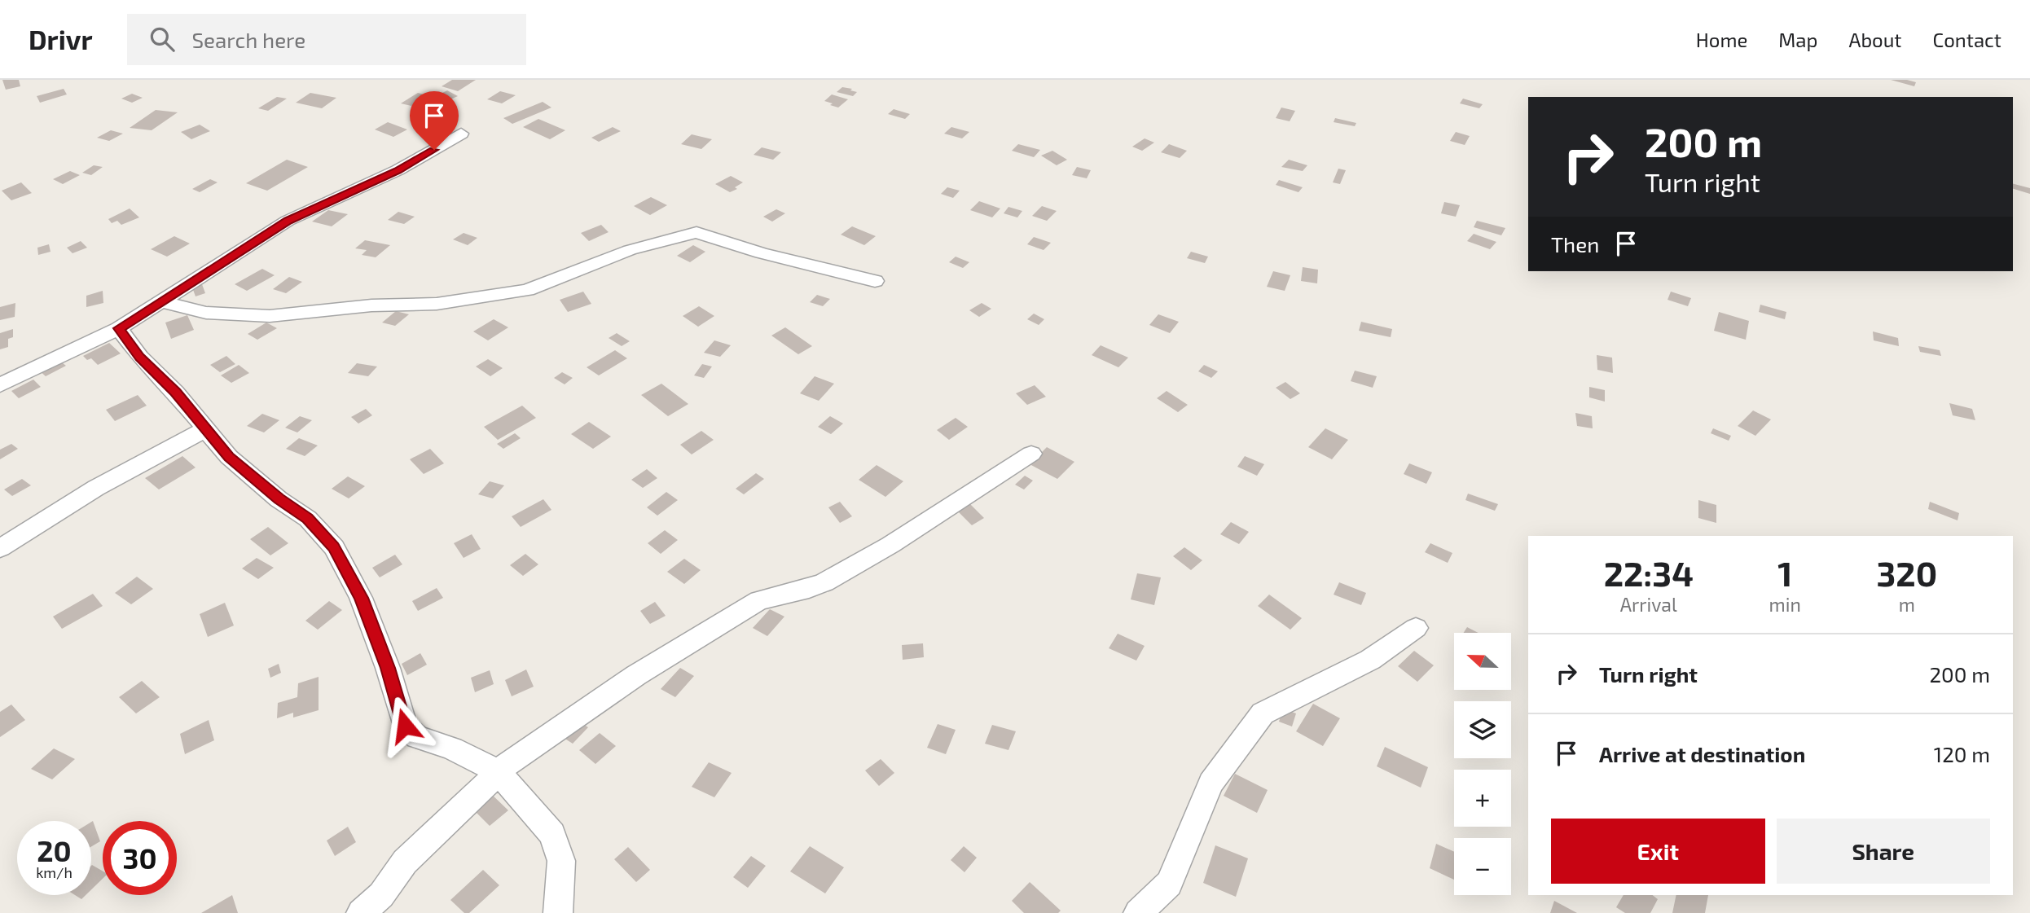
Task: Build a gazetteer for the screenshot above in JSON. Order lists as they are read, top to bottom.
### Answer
{
  "north": "left",
  "page": {
    "header": "Drivr",
    "search": "Search here",
    "nav": [
      "Home",
      "Map",
      "About",
      "Contact"
    ],
    "turn": ["200 m", "Turn right"],
    "then": "Then",
    "eta": [
      "22:34",
      "Arrival",
      "1",
      "min",
      "320",
      "m"
    ],
    "map_buttons": ["+", "−"],
    "list": [
      {
        "name": "Turn right",
        "value": "200 m"
      },
      {
        "name": "Arrive at destination",
        "value": "120 m"
      }
    ],
    "buttons": ["Exit", "Share"],
    "speed": "20 km/h",
    "limit": "30"
  }
}
